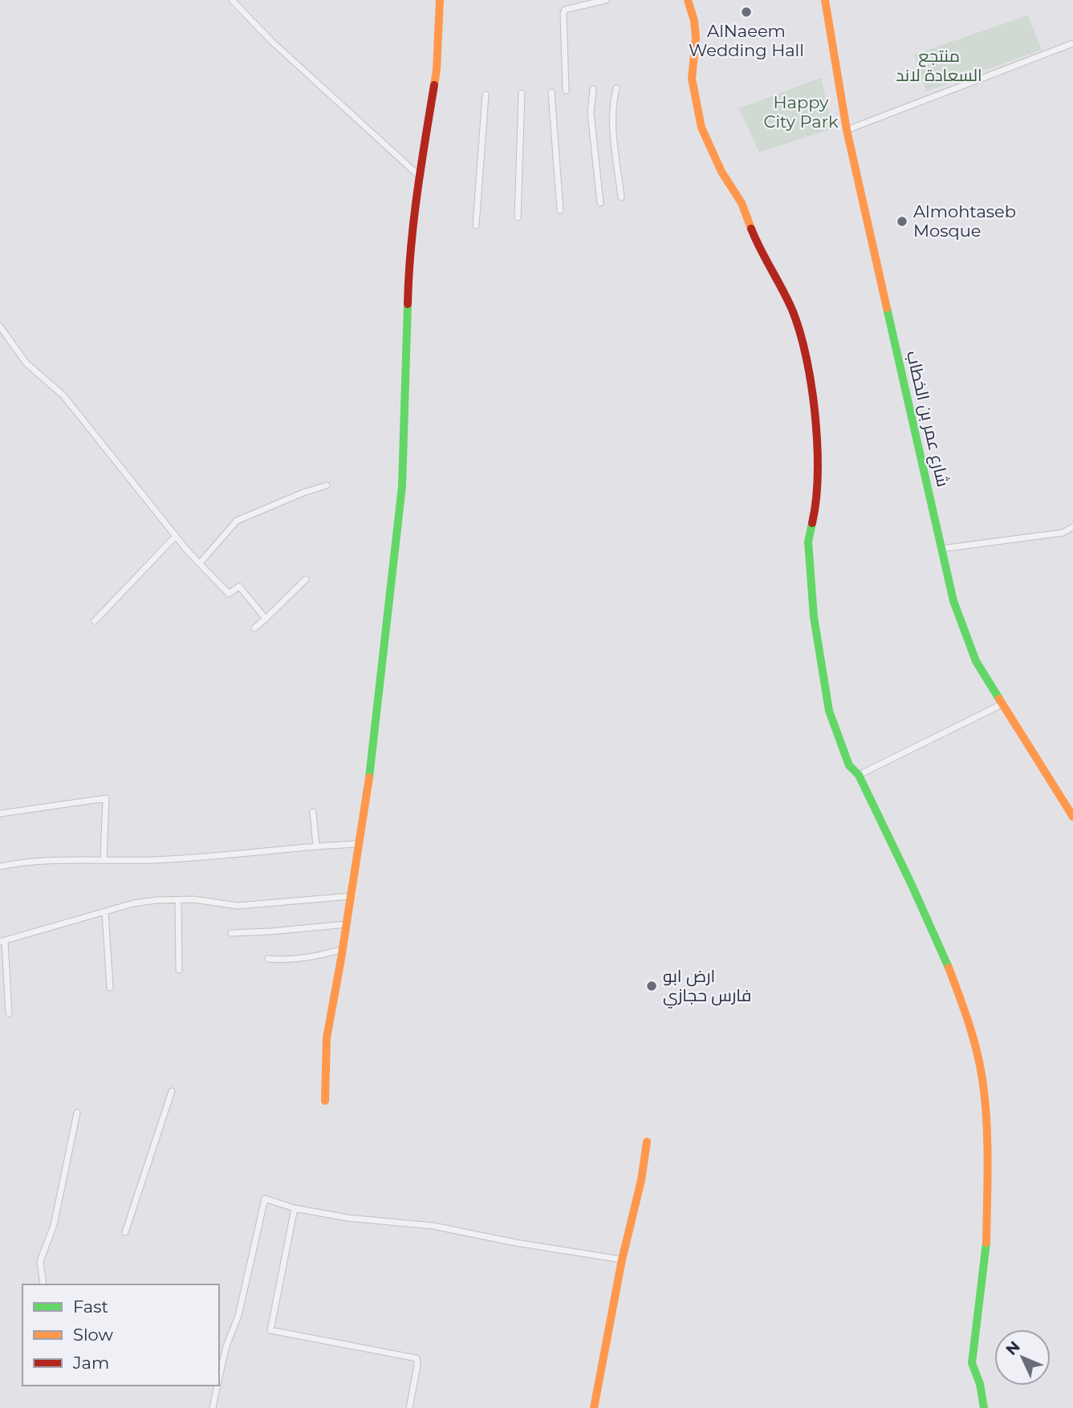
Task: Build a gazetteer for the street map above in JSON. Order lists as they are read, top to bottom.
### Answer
{
  "streets": {
    "street": ["شارع عمر بن الخطاب"]
  },
  "parks": ["منتجع السعادة لاند", "Happy City Park"],
  "places": ["AlNaeem Wedding Hall", "Almohtaseb Mosque", "ارض ابو فارس حجازي"],
  "legend": ["Fast", "Slow", "Jam"],
  "north": "top left"
}
